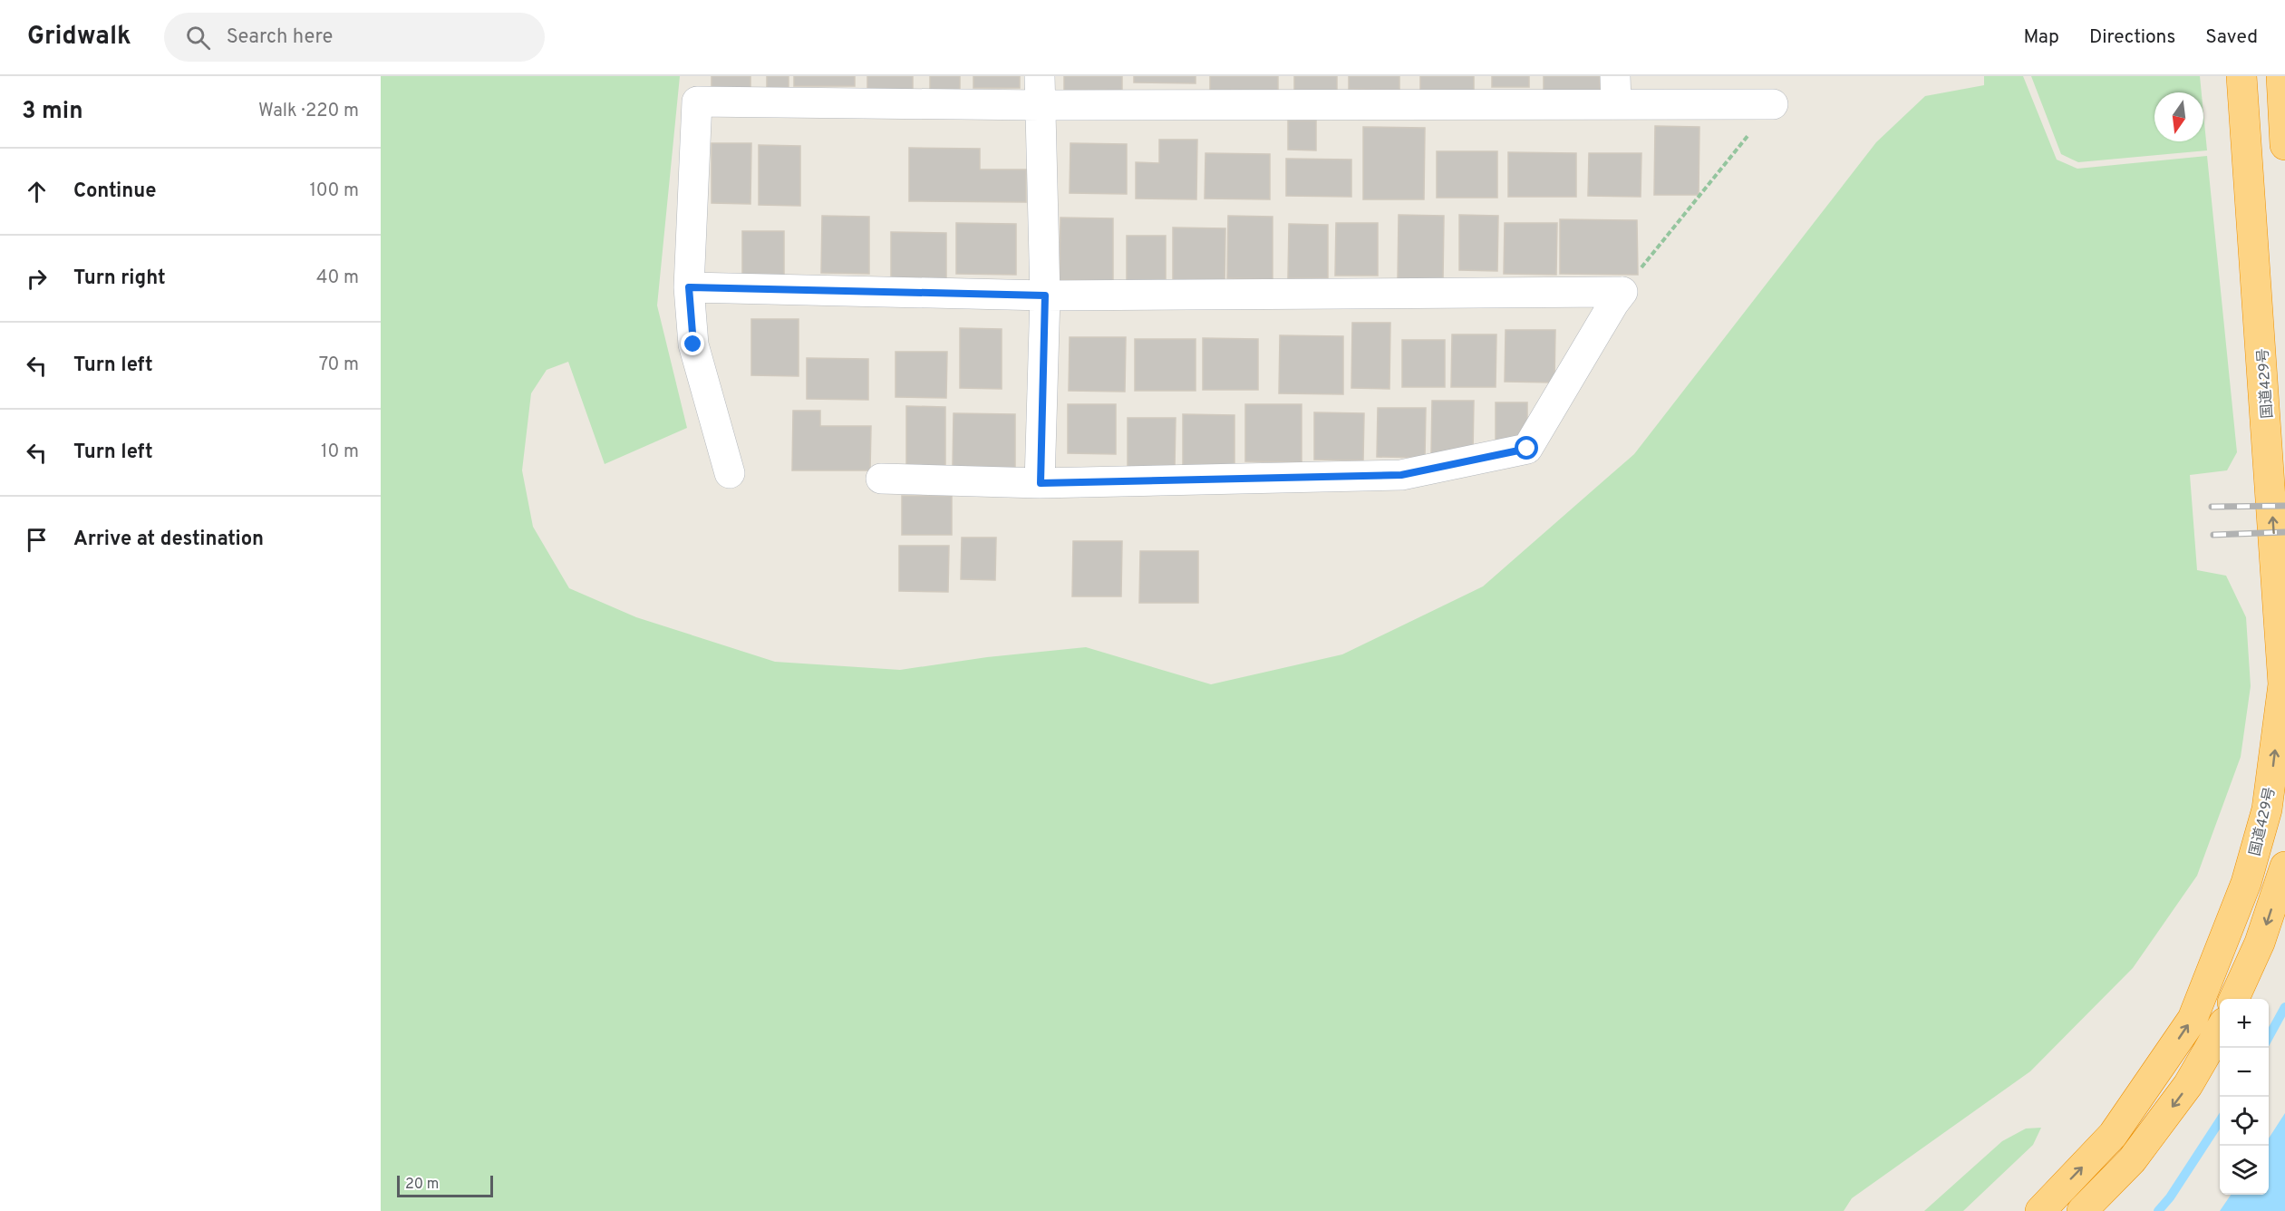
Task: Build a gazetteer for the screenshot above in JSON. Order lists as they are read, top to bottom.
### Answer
{
  "streets": {
    "highway": ["国道429号"]
  },
  "one_way": ["国道429号"],
  "scale_bar": "20 m",
  "north": "bottom",
  "page": {
    "header": "Gridwalk",
    "search": "Search here",
    "nav": ["Map", "Directions", "Saved"],
    "heading": ["3 min", "Walk · 220 m"],
    "list": [
      ["Continue", "100 m"],
      ["Turn right", "40 m"],
      ["Turn left", "70 m"],
      ["Turn left", "10 m"],
      "Arrive at destination"
    ],
    "map_buttons": ["+", "−"],
    "scale": "20 m"
  }
}
